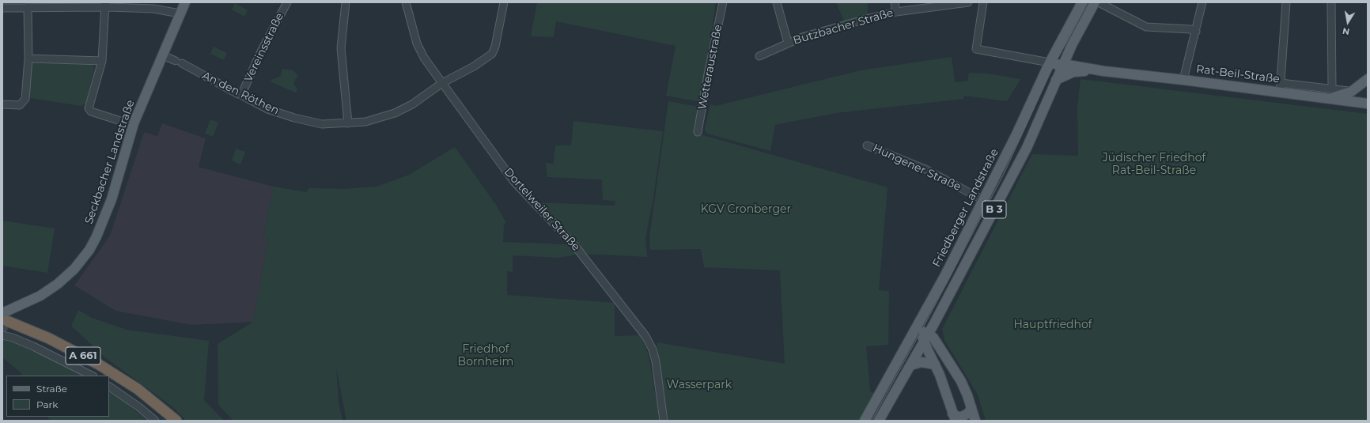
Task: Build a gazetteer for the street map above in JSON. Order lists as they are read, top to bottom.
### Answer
{
  "streets": {
    "highway": ["A 661"],
    "main road": [
      "Rat-Beil-Straße",
      "Seckbacher Landstraße",
      "Friedberger Landstraße",
      "B 3"
    ],
    "street": [
      "Butzbacher Straße",
      "Vereinsstraße",
      "Wetteraustraße",
      "An den Röthen",
      "Hungener Straße",
      "Dortelweiler Straße"
    ]
  },
  "crossings": [
    ["Vereinsstraße", "An den Röthen"],
    ["Rat-Beil-Straße", "B 3"],
    ["An den Röthen", "Seckbacher Landstraße"],
    ["An den Röthen", "Dortelweiler Straße"],
    ["Seckbacher Landstraße", "A 661"],
    ["Hungener Straße", "Friedberger Landstraße"],
    ["Friedberger Landstraße", "B 3"]
  ],
  "parks": [
    "Jüdischer Friedhof Rat-Beil-Straße",
    "KGV Cronberger",
    "Hauptfriedhof",
    "Friedhof Bornheim",
    "Wasserpark"
  ],
  "legend": ["Straße", "Park"],
  "north": "bottom"
}
